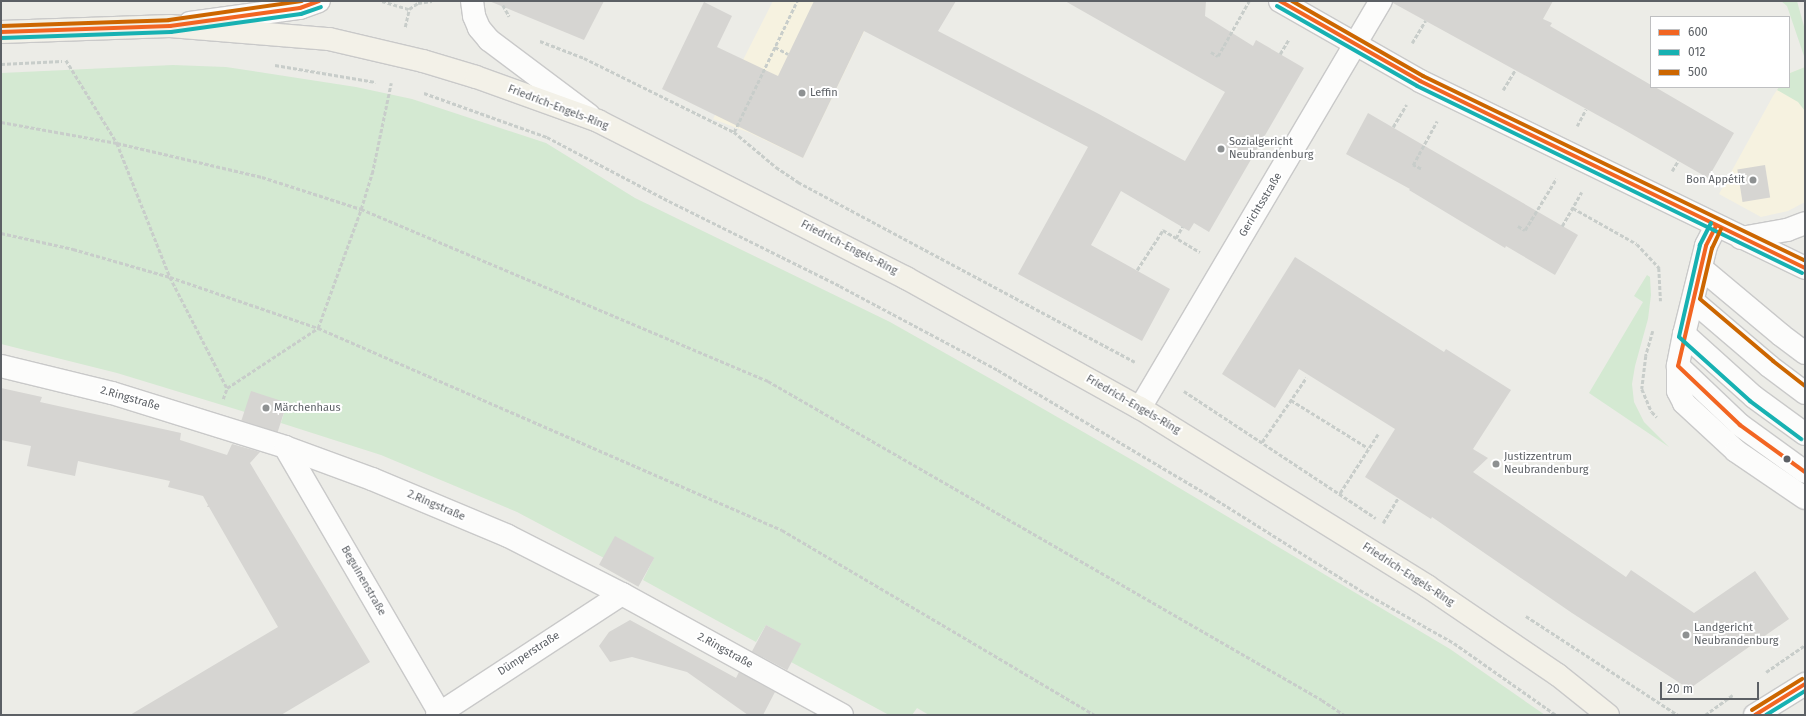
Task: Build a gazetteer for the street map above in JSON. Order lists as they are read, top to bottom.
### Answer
{
  "streets": {
    "main road": ["Friedrich-Engels-Ring"],
    "street": [
      "Gerichtsstraße",
      "2.Ringstraße",
      "Beguinenstraße",
      "Dümperstraße"
    ]
  },
  "crossings": [
    ["Friedrich-Engels-Ring", "Gerichtsstraße"],
    ["2.Ringstraße", "Beguinenstraße"],
    ["2.Ringstraße", "Dümperstraße"],
    ["Beguinenstraße", "Dümperstraße"]
  ],
  "places": [
    "Leffin",
    "Sozialgericht Neubrandenburg",
    "Bon Appétit",
    "Märchenhaus",
    "Justizzentrum Neubrandenburg",
    "Landgericht Neubrandenburg"
  ],
  "lines": ["transit line 600", "transit line 500", "transit line 012"],
  "legend": ["600", "012", "500"],
  "scale_bar": "20 m"
}
